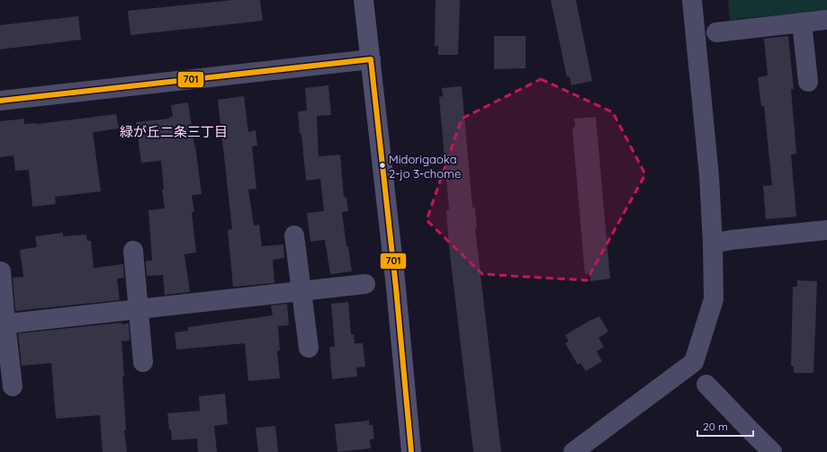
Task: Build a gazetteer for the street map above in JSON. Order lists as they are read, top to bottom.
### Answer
{
  "districts": ["緑が丘二条三丁目"],
  "places": ["Midorigaoka 2-jo 3-chome"],
  "lines": ["transit line 701"],
  "scale_bar": "20 m"
}
